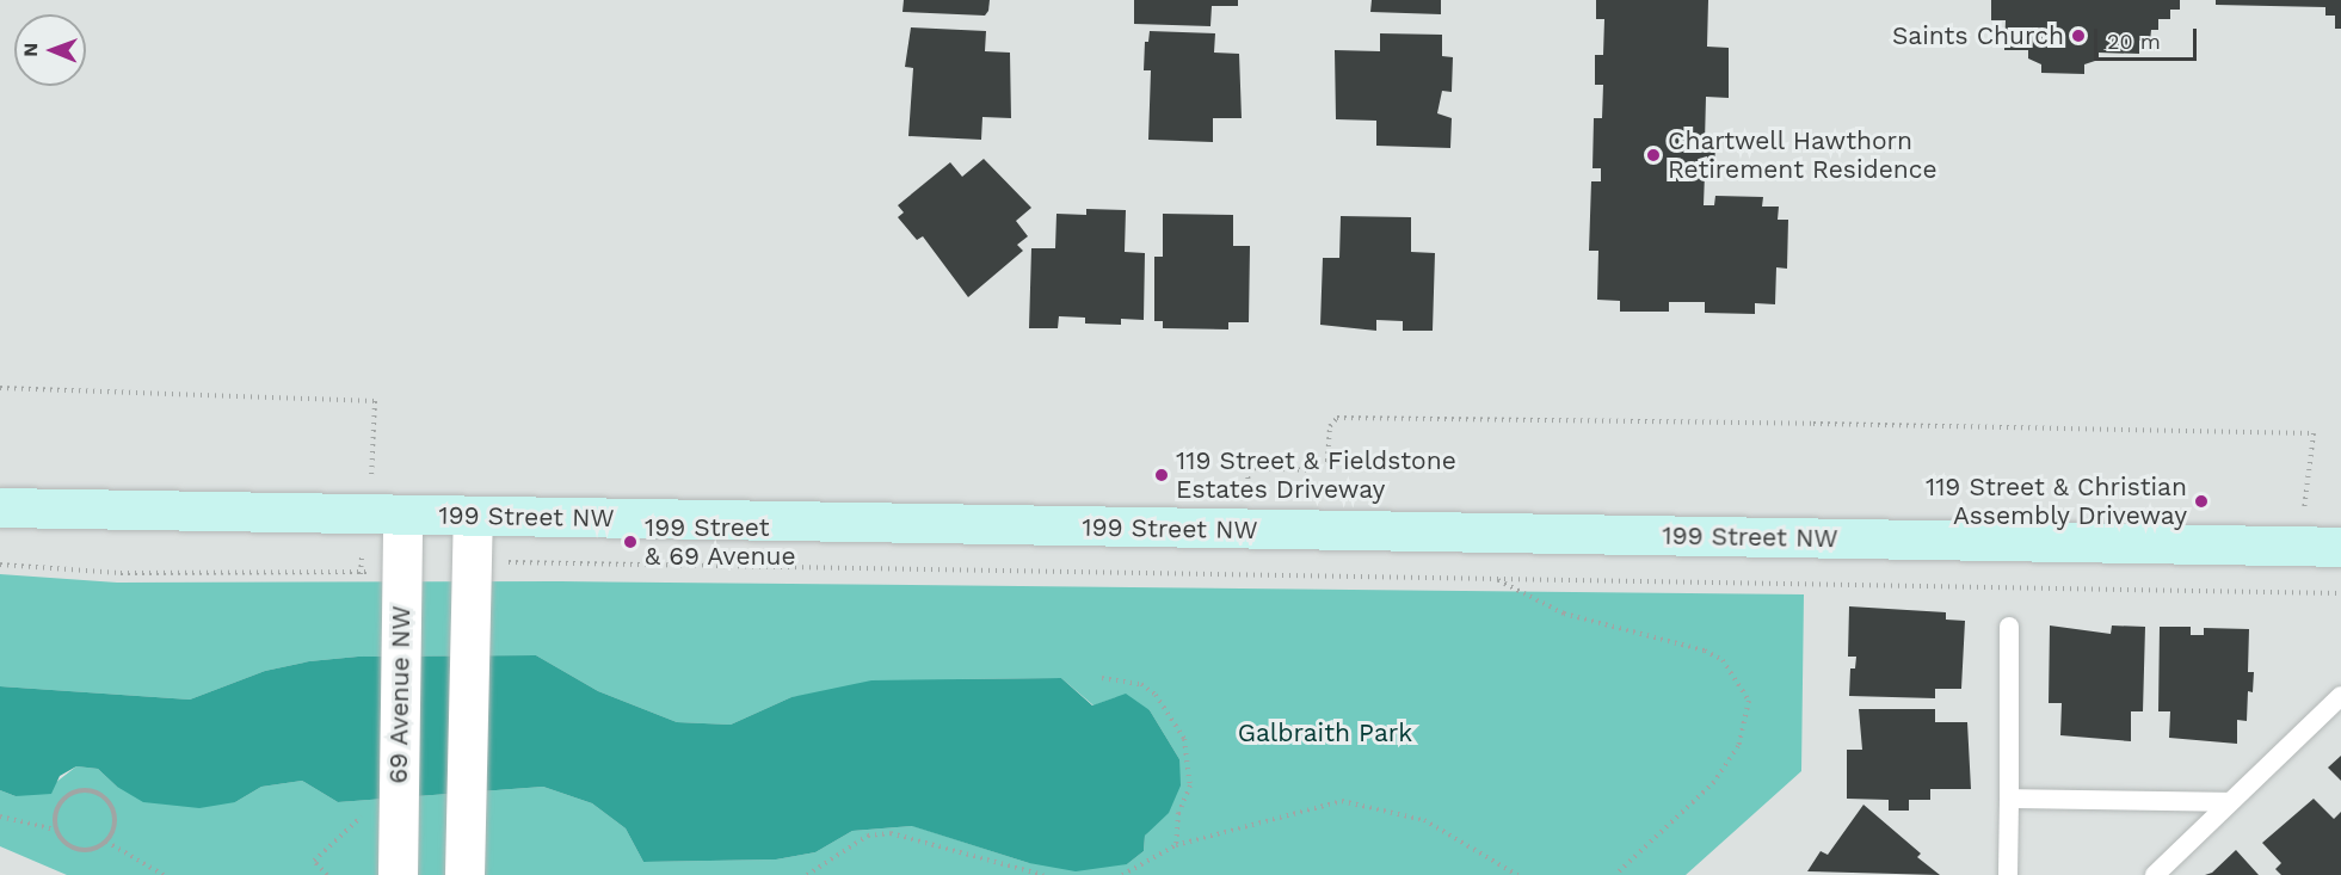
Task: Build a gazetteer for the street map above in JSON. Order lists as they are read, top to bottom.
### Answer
{
  "streets": {
    "main road": ["199 Street NW"],
    "street": ["69 Avenue NW"]
  },
  "crossings": [
    ["199 Street NW", "69 Avenue NW"]
  ],
  "parks": ["Galbraith Park"],
  "places": [
    "Saints Church",
    "Chartwell Hawthorn Retirement Residence",
    "119 Street & Fieldstone Estates Driveway",
    "119 Street & Christian Assembly Driveway",
    "199 Street & 69 Avenue"
  ],
  "scale_bar": "20 m",
  "north": "left"
}
